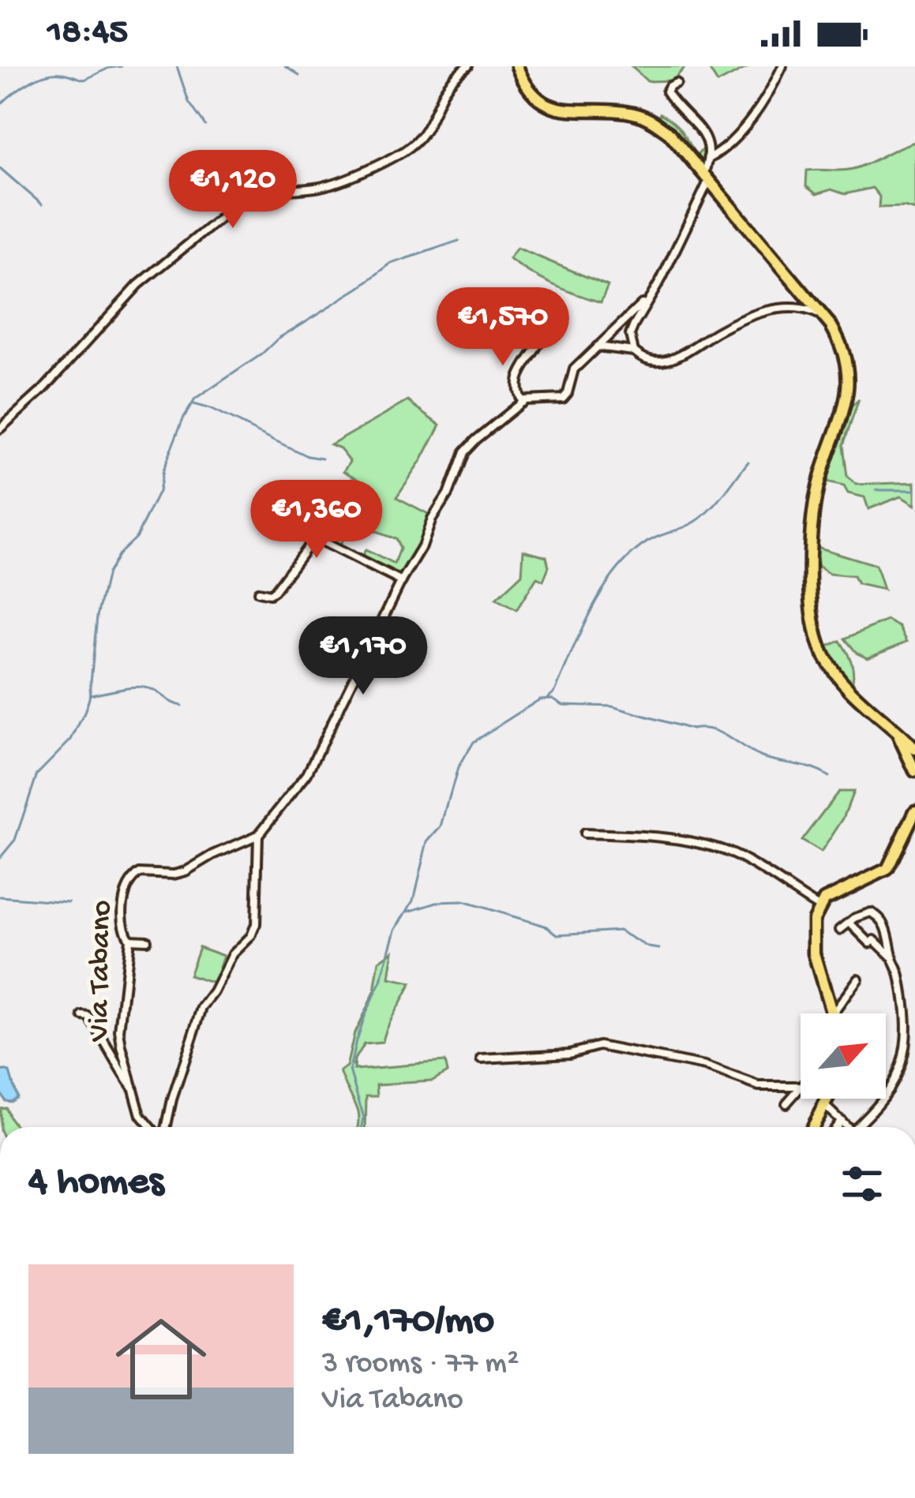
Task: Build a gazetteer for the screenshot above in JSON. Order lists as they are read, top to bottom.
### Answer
{
  "streets": {
    "street": ["Via Tabano"]
  },
  "north": "top right",
  "page": {
    "status": "18:45",
    "price": [
      "€1,120",
      "€1,570",
      "€1,360",
      "€1,170"
    ],
    "heading": "4 homes",
    "list": [
      {
        "name": "€1,170/mo",
        "note": "3 rooms · 77 m² · Via Tabano"
      }
    ]
  }
}
